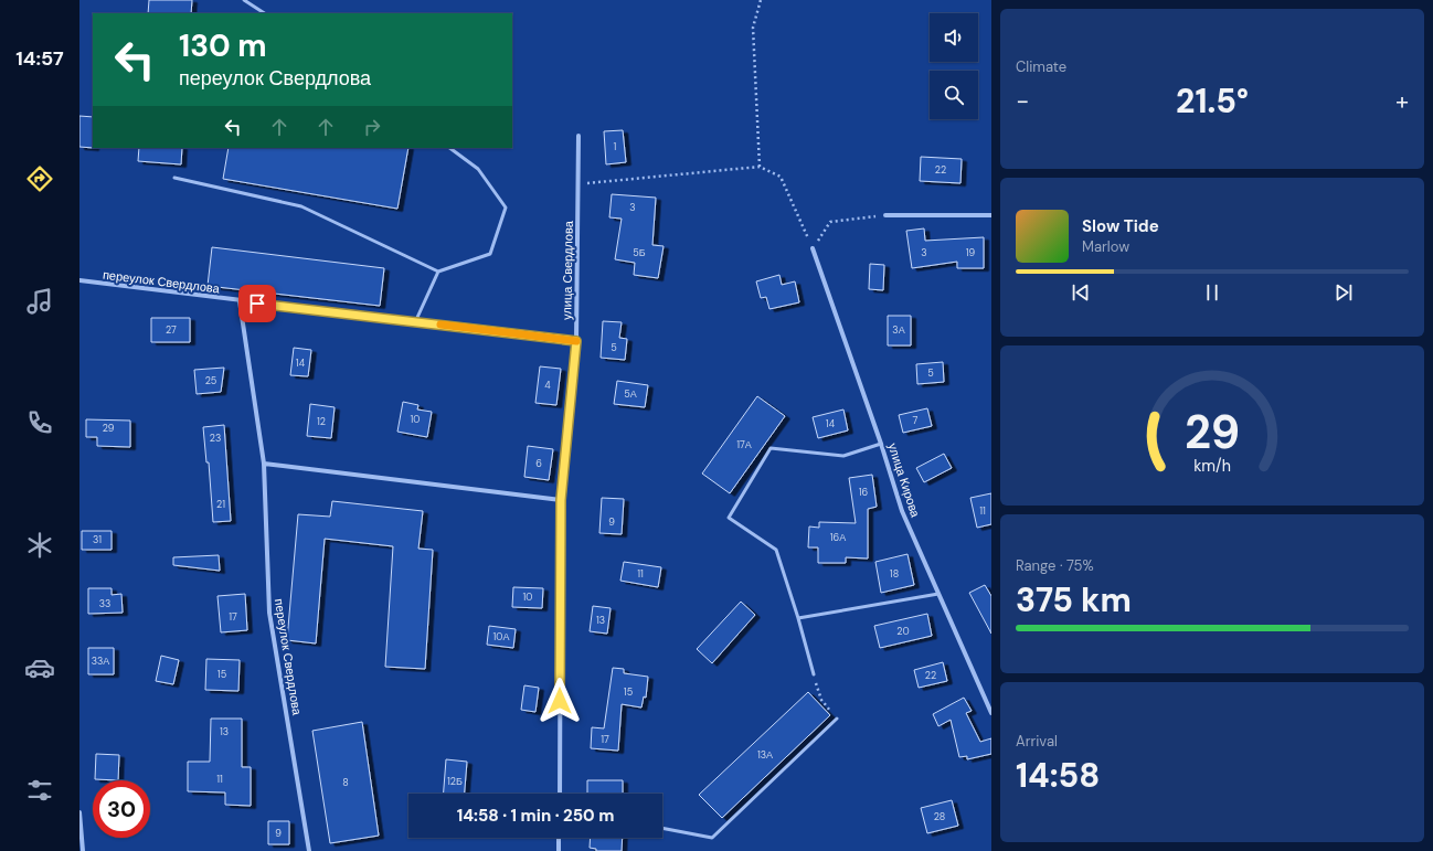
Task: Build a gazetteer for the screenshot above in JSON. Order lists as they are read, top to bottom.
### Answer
{
  "streets": {
    "street": ["улица Свердлова", "переулок Свердлова", "улица Кирова"]
  },
  "crossings": [
    ["улица Свердлова", "переулок Свердлова"]
  ],
  "house_numbers": [
    "1",
    "22",
    "3",
    "5Б",
    "3",
    "19",
    "27",
    "3А",
    "5",
    "14",
    "5",
    "25",
    "4",
    "5А",
    "10",
    "7",
    "12",
    "14",
    "29",
    "23",
    "17А",
    "6",
    "16",
    "21",
    "11",
    "9",
    "16А",
    "31",
    "11",
    "18",
    "10",
    "33",
    "17",
    "13",
    "20",
    "10А",
    "33А",
    "15",
    "22",
    "15",
    "13",
    "17",
    "13А",
    "11",
    "12Б",
    "8",
    "28",
    "9"
  ],
  "page": {
    "tabs": "14:57",
    "tile": [
      "Climate",
      ["Range · 75%", "375 km"],
      ["Arrival", "14:58"]
    ],
    "turn": ["130 m", "переулок Свердлова"],
    "heat": ["−", "21.5°", "+"],
    "song": ["Slow Tide", "Marlow"],
    "limit": "30",
    "trip": "14:58 · 1 min · 250 m",
    "gauge": ["29", "km/h"]
  }
}
